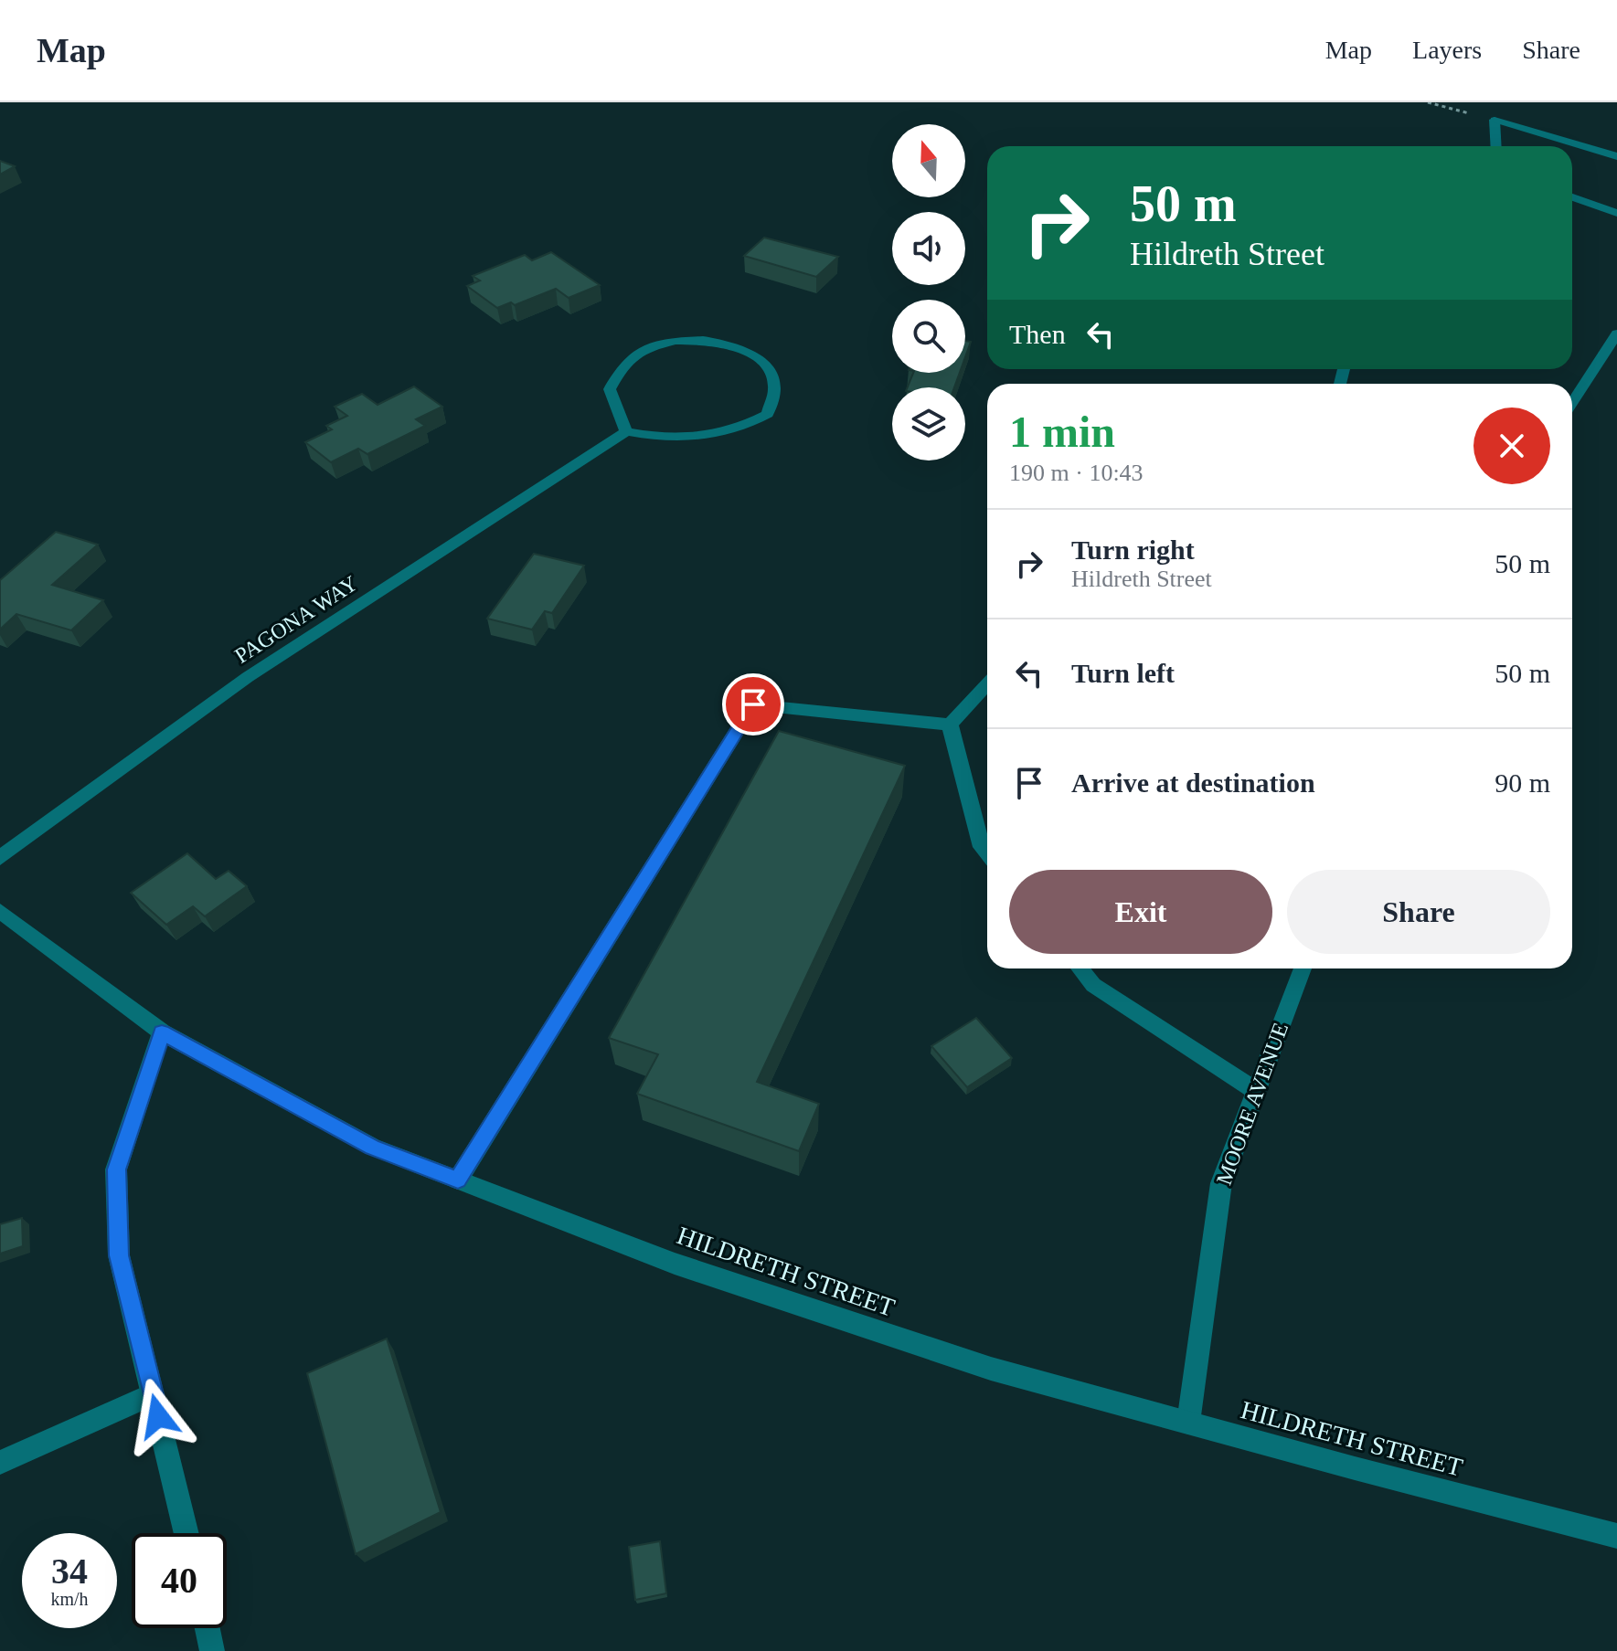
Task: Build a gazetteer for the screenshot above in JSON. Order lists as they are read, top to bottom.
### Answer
{
  "streets": {
    "street": ["PAGONA WAY", "MOORE AVENUE", "HILDRETH STREET"]
  },
  "crossings": [
    ["MOORE AVENUE", "HILDRETH STREET"]
  ],
  "north": "top",
  "page": {
    "header": "Map",
    "nav": ["Map", "Layers", "Share"],
    "turn": ["50 m", "Hildreth Street"],
    "then": "Then",
    "heading": ["1 min", "190 m · 10:43"],
    "list": [
      {
        "name": "Turn right",
        "note": "Hildreth Street",
        "value": "50 m"
      },
      {
        "name": "Turn left",
        "value": "50 m"
      },
      {
        "name": "Arrive at destination",
        "value": "90 m"
      }
    ],
    "buttons": ["Exit", "Share"],
    "speed": "34 km/h",
    "limit": "40"
  }
}
